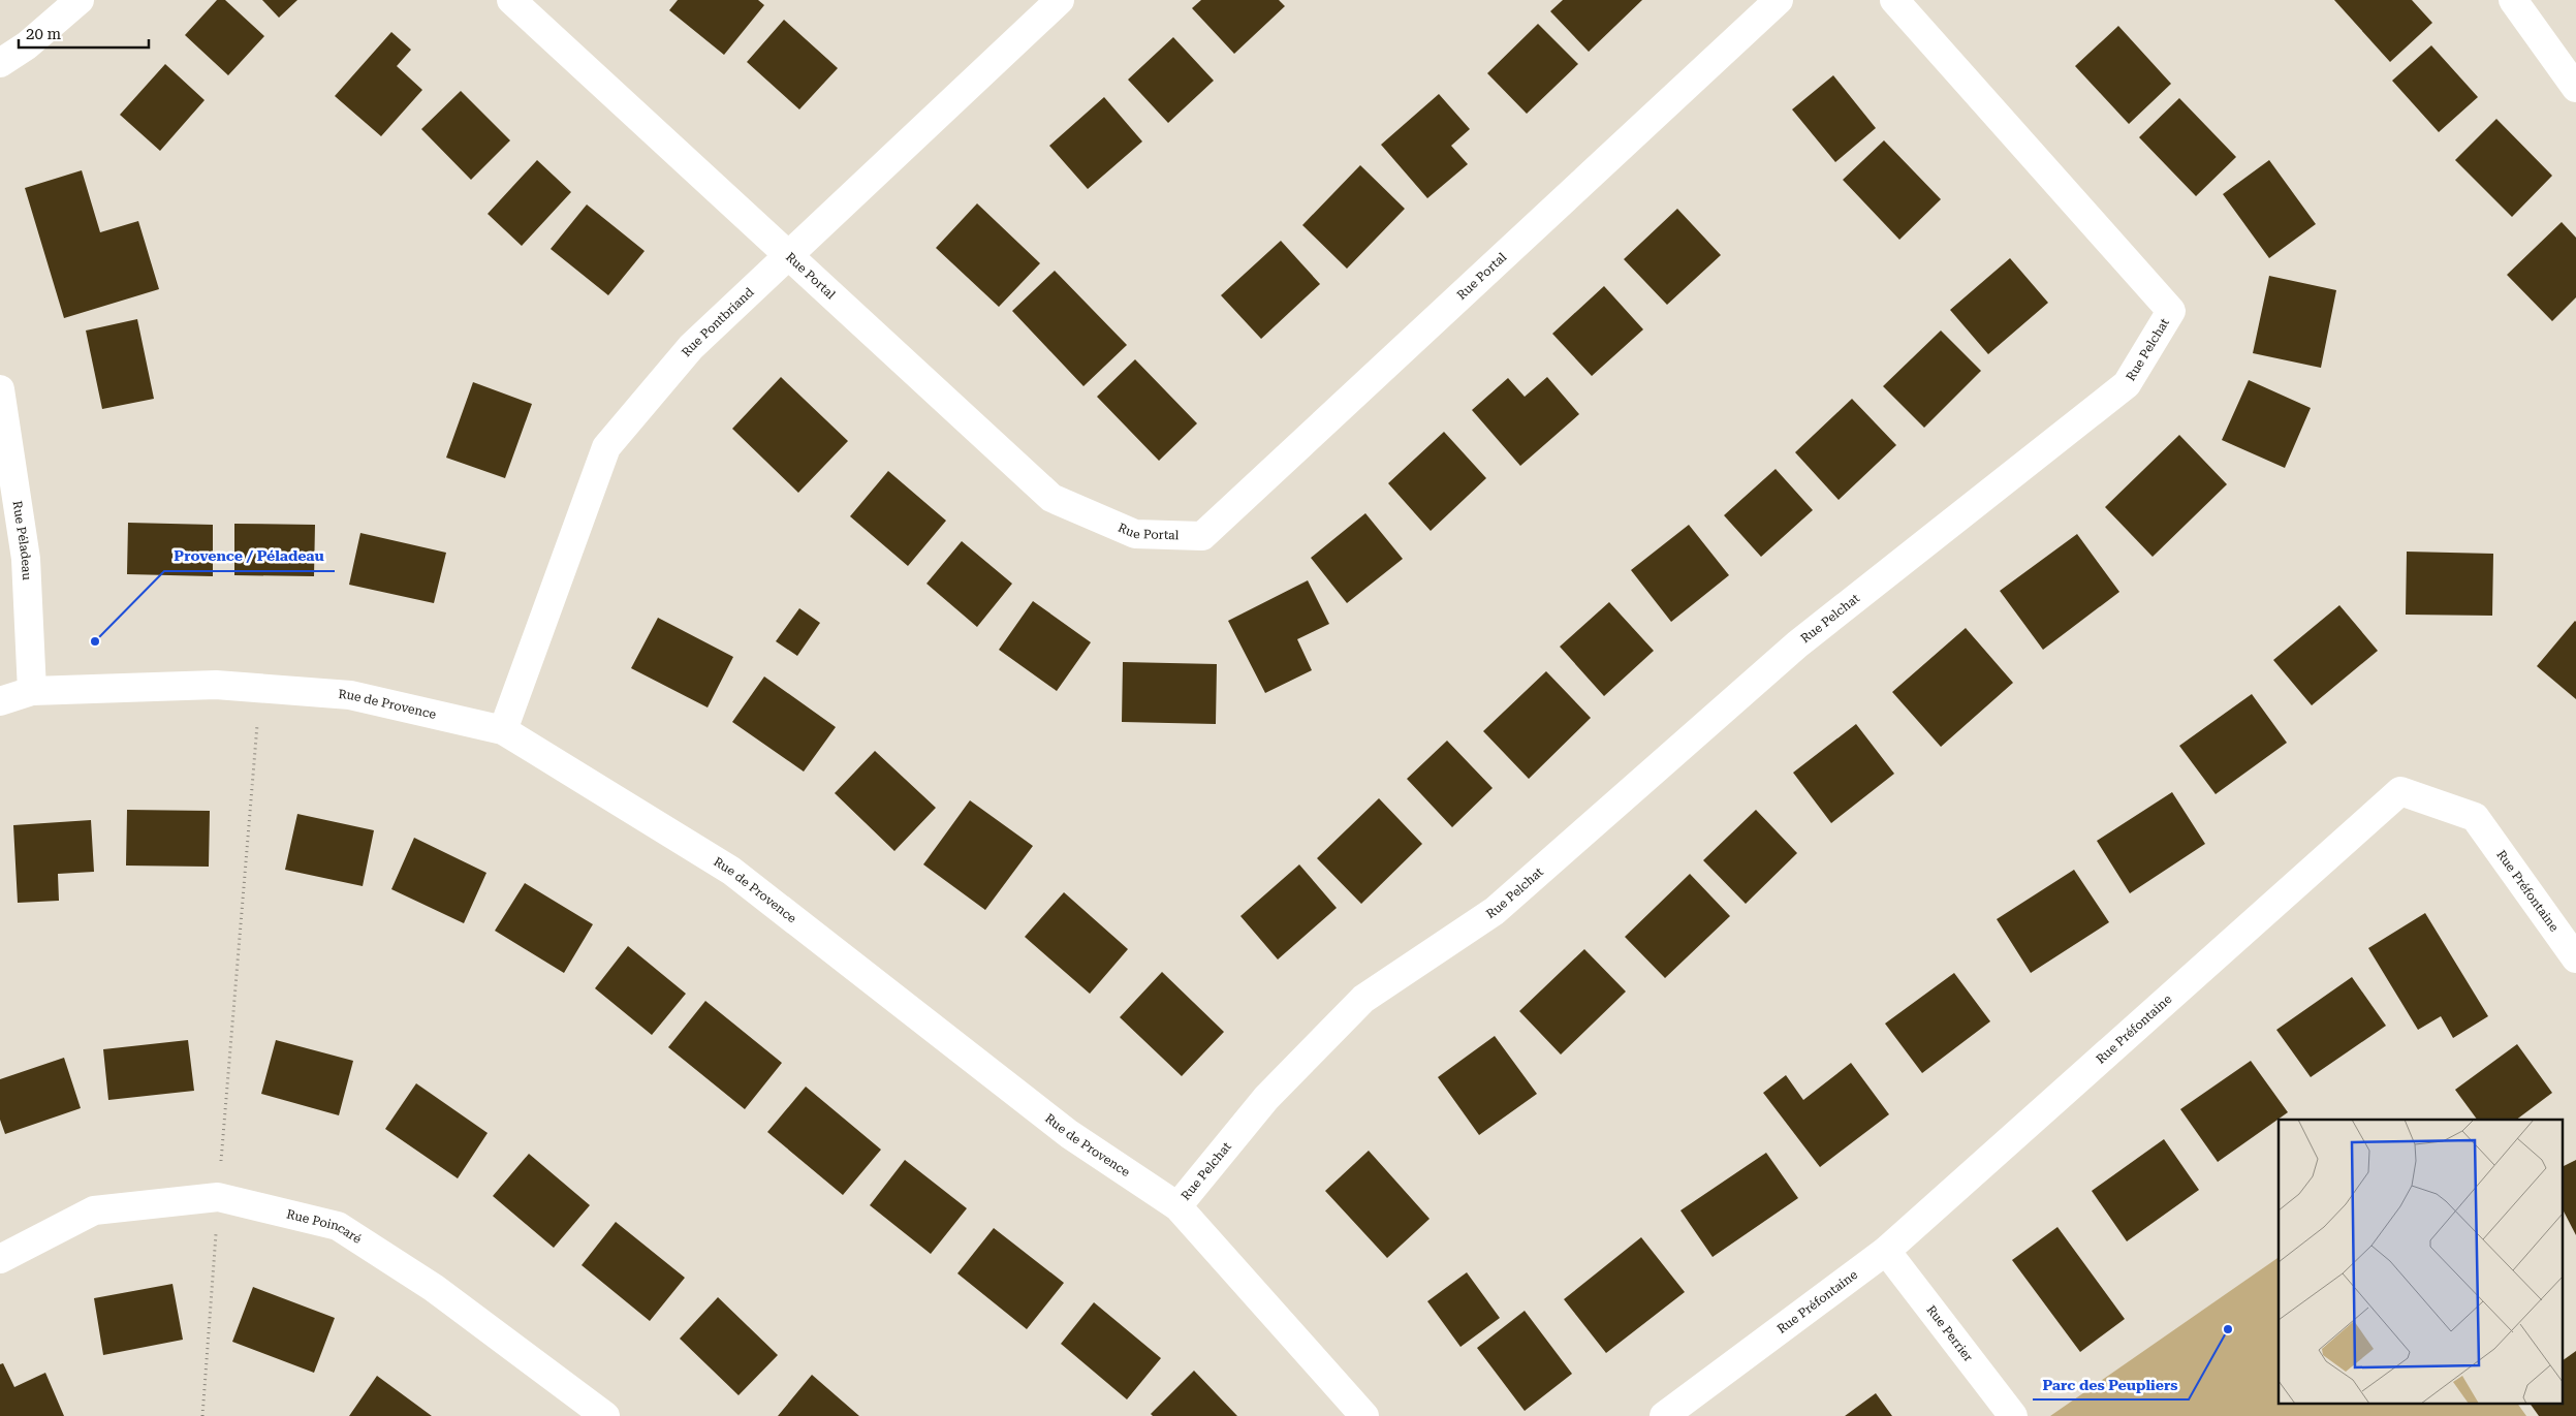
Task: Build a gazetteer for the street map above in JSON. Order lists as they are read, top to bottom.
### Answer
{
  "streets": {
    "street": [
      "Rue Portal",
      "Rue Pontbriand",
      "Rue Pelchat",
      "Rue Péladeau",
      "Rue de Provence",
      "Rue Préfontaine",
      "Rue Poincaré",
      "Rue Perrier"
    ]
  },
  "crossings": [
    ["Rue Portal", "Rue Pontbriand"],
    ["Rue Pontbriand", "Rue de Provence"],
    ["Rue Pelchat", "Rue de Provence"],
    ["Rue Péladeau", "Rue de Provence"],
    ["Rue Préfontaine", "Rue Perrier"]
  ],
  "places": ["Provence / Péladeau", "Parc des Peupliers"],
  "scale_bar": "20 m"
}
